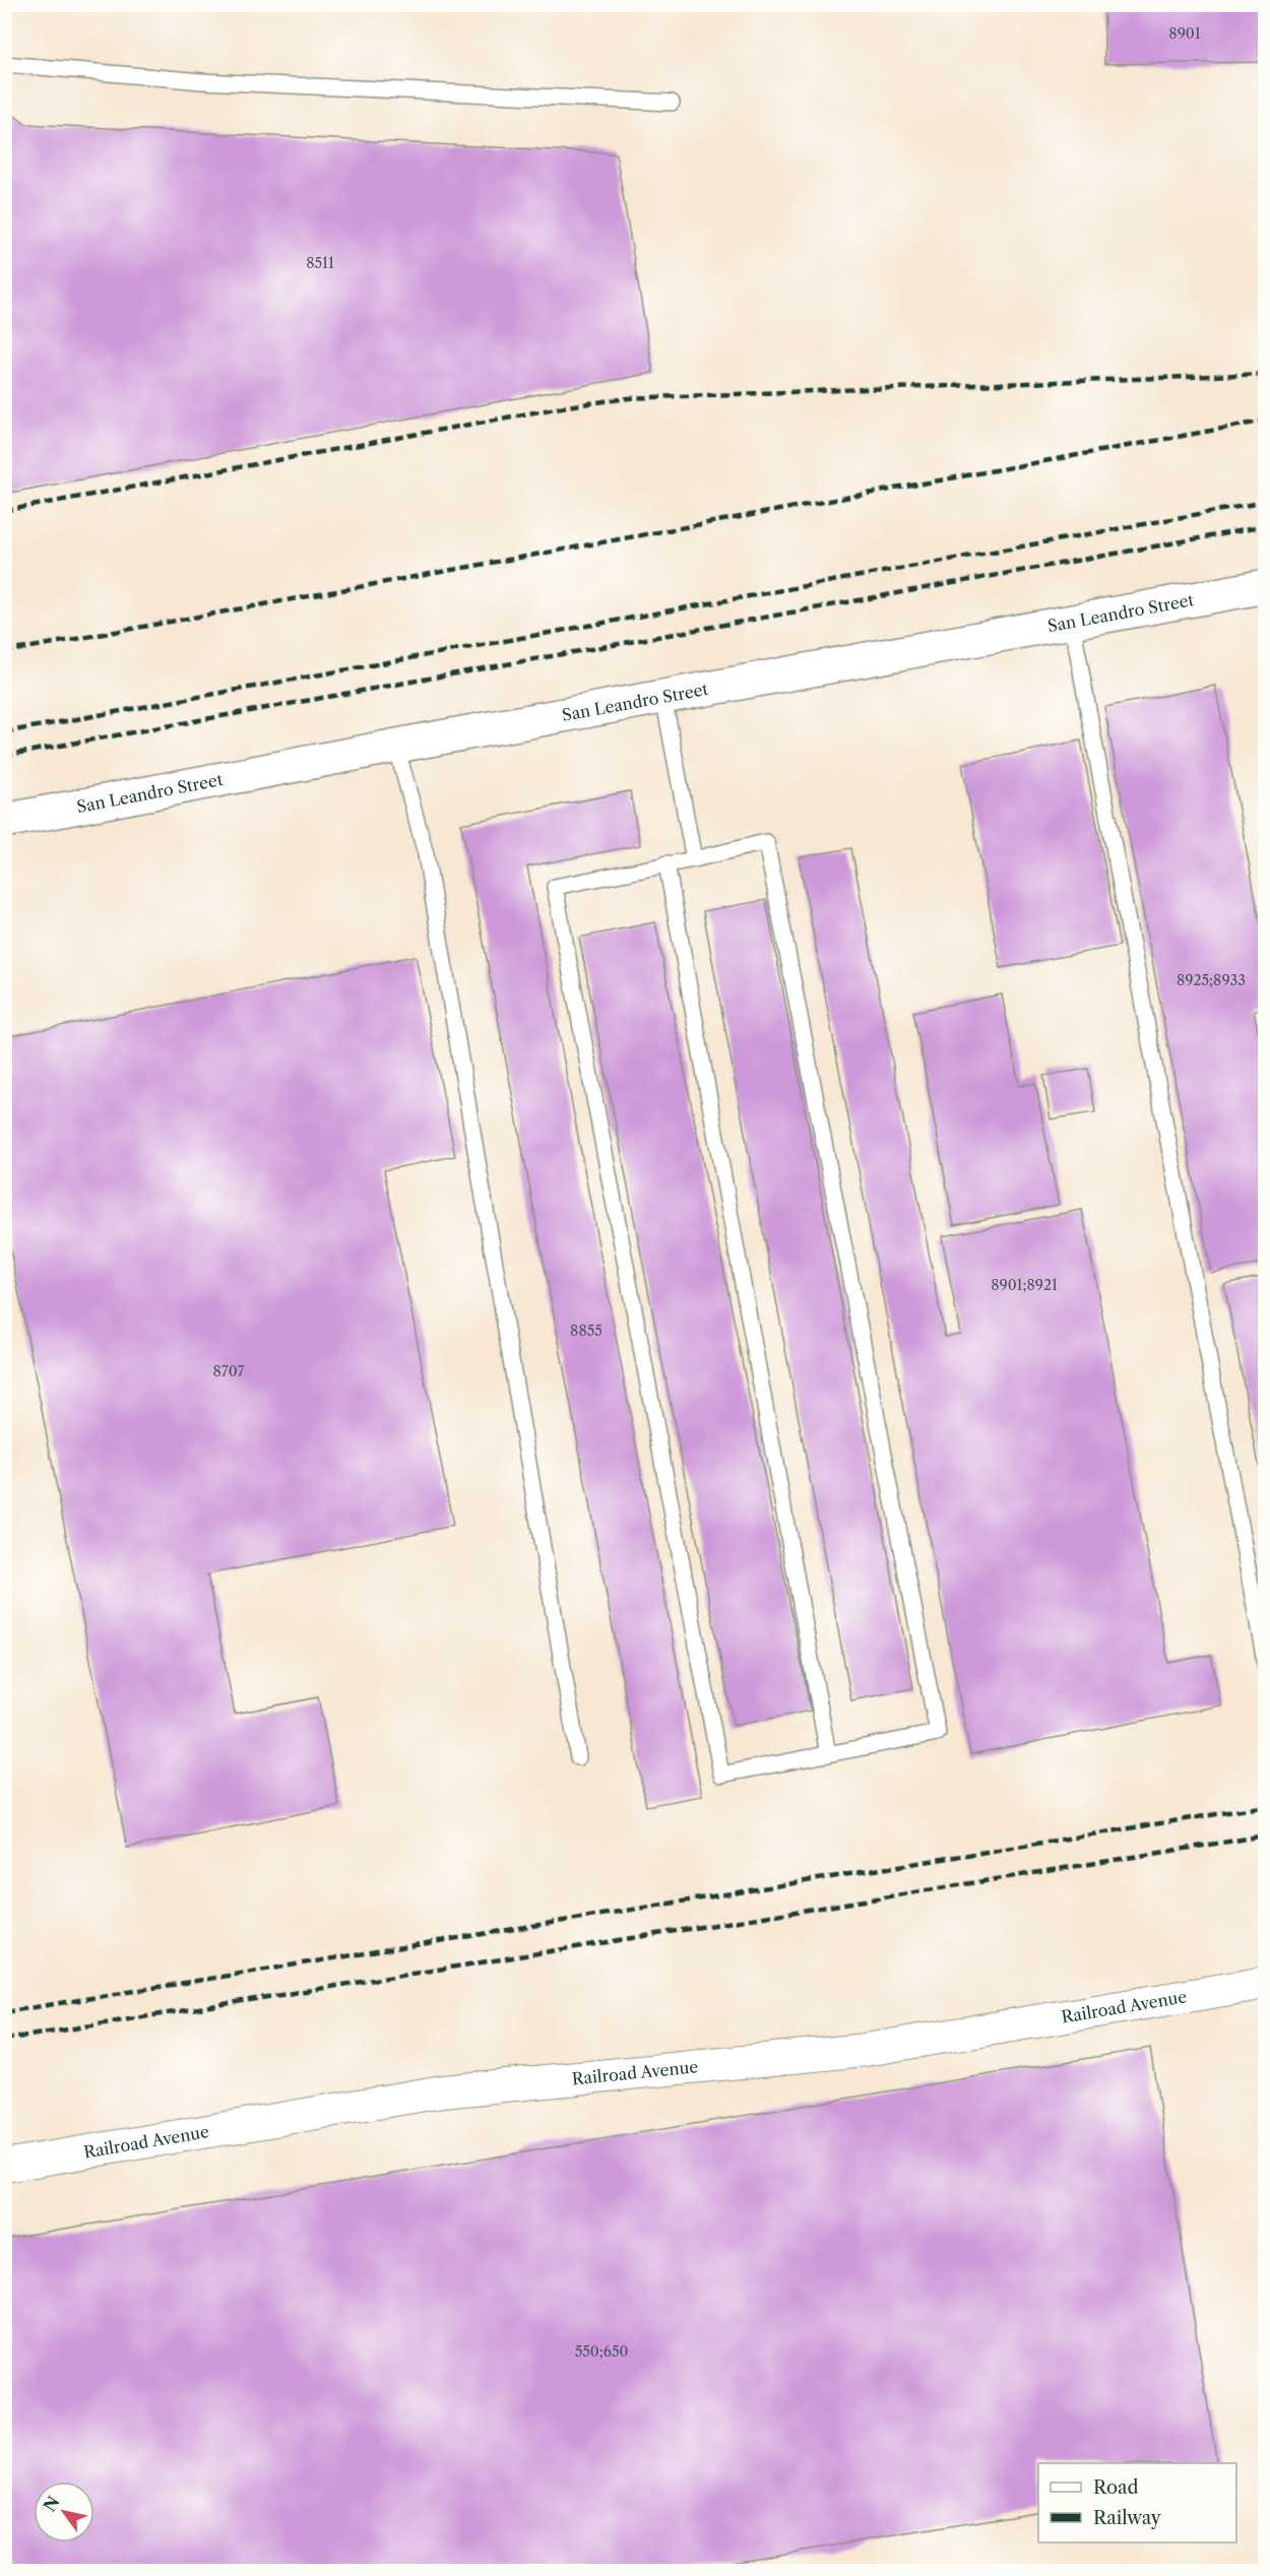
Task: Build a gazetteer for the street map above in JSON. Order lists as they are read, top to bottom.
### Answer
{
  "streets": {
    "main road": ["San Leandro Street"],
    "street": ["Railroad Avenue"]
  },
  "house_numbers": [
    "8901",
    "8511",
    "8925;8933",
    "8901;8921",
    "8855",
    "8707",
    "550;650"
  ],
  "legend": ["Road", "Railway"],
  "north": "top left"
}
